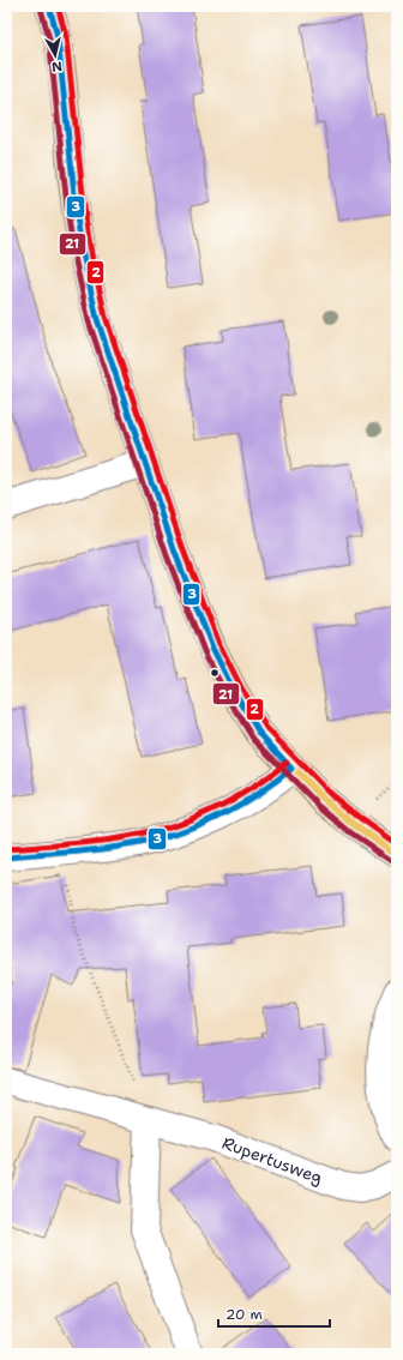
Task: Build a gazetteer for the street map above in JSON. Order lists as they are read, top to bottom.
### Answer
{
  "streets": {
    "street": ["Rupertusweg"]
  },
  "lines": ["transit line 3", "transit line 2", "transit line 21"],
  "scale_bar": "20 m",
  "north": "bottom"
}
